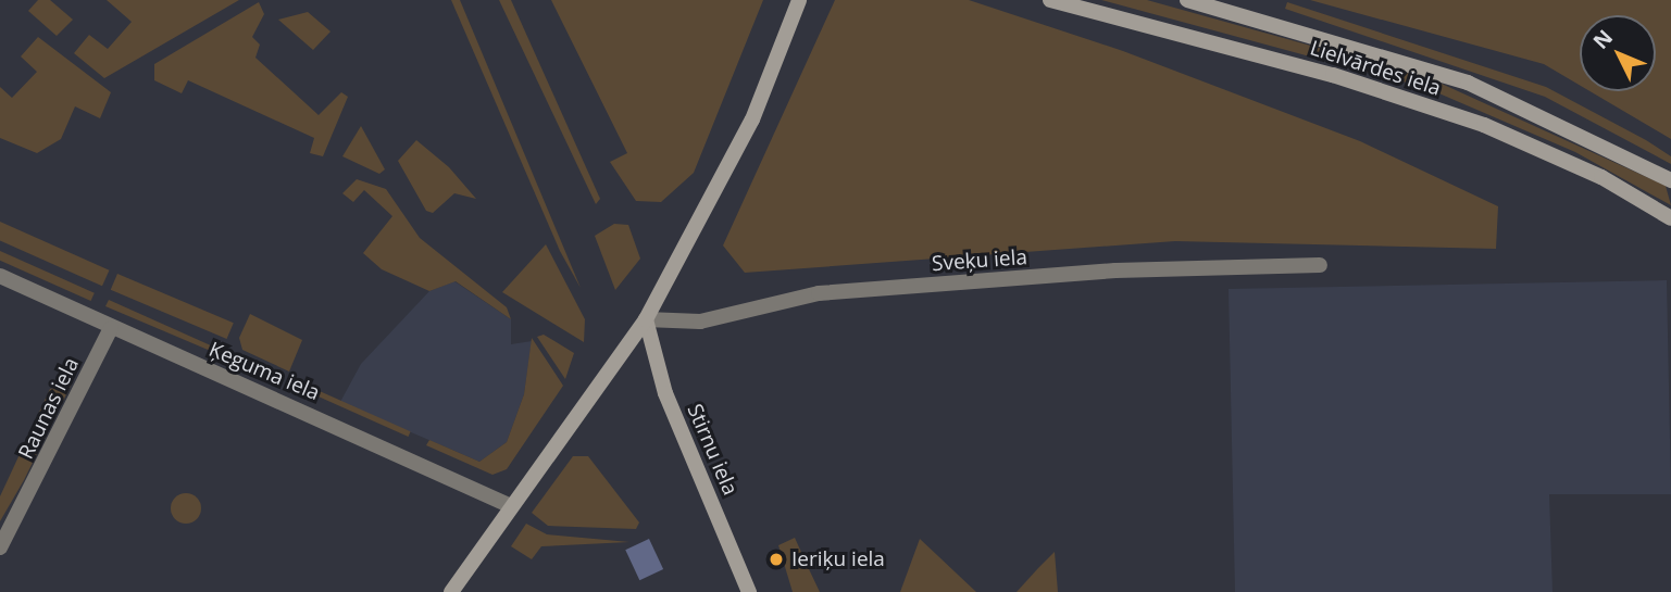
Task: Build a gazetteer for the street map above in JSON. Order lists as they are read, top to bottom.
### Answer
{
  "streets": {
    "main road": ["Lielvārdes iela", "Stirnu iela"],
    "street": ["Sveķu iela", "Ķeguma iela", "Raunas iela"]
  },
  "crossings": [
    ["Sveķu iela", "Stirnu iela"],
    ["Ķeguma iela", "Raunas iela"]
  ],
  "places": ["Ieriķu iela"],
  "north": "top left"
}
